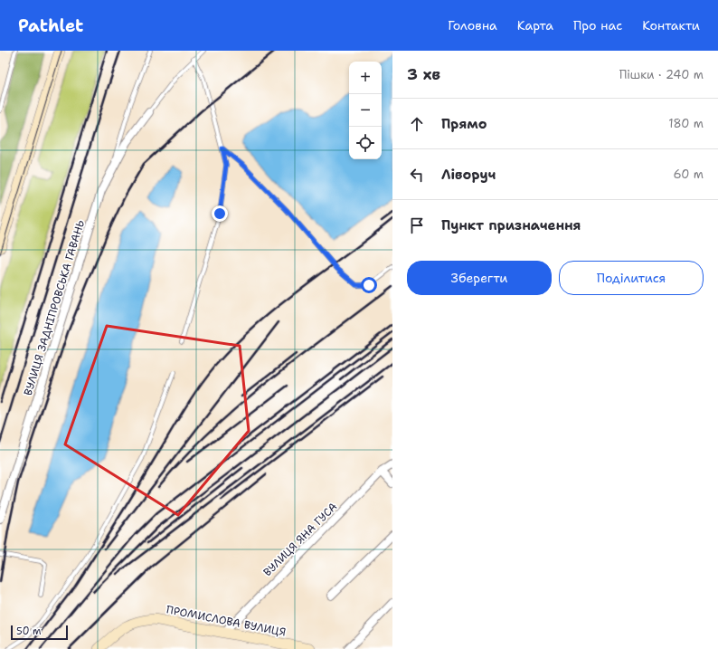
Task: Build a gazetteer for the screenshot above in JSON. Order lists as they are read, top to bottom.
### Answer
{
  "streets": {
    "street": ["ВУЛИЦЯ ЗАДНІПРОВСЬКА ГАВАНЬ", "ВУЛИЦЯ ЯНА ГУСА", "ПРОМИСЛОВА ВУЛИЦЯ"]
  },
  "crossings": [
    ["ВУЛИЦЯ ЯНА ГУСА", "ПРОМИСЛОВА ВУЛИЦЯ"]
  ],
  "scale_bar": "50 m",
  "page": {
    "header": "Pathlet",
    "nav": [
      "Головна",
      "Карта",
      "Про нас",
      "Контакти"
    ],
    "heading": ["3 хв", "Пішки · 240 m"],
    "map_buttons": ["+", "−"],
    "list": [
      ["Прямо", "180 m"],
      ["Ліворуч", "60 m"],
      "Пункт призначення"
    ],
    "buttons": ["Зберегти", "Поділитися"],
    "scale": "50 m"
  }
}
